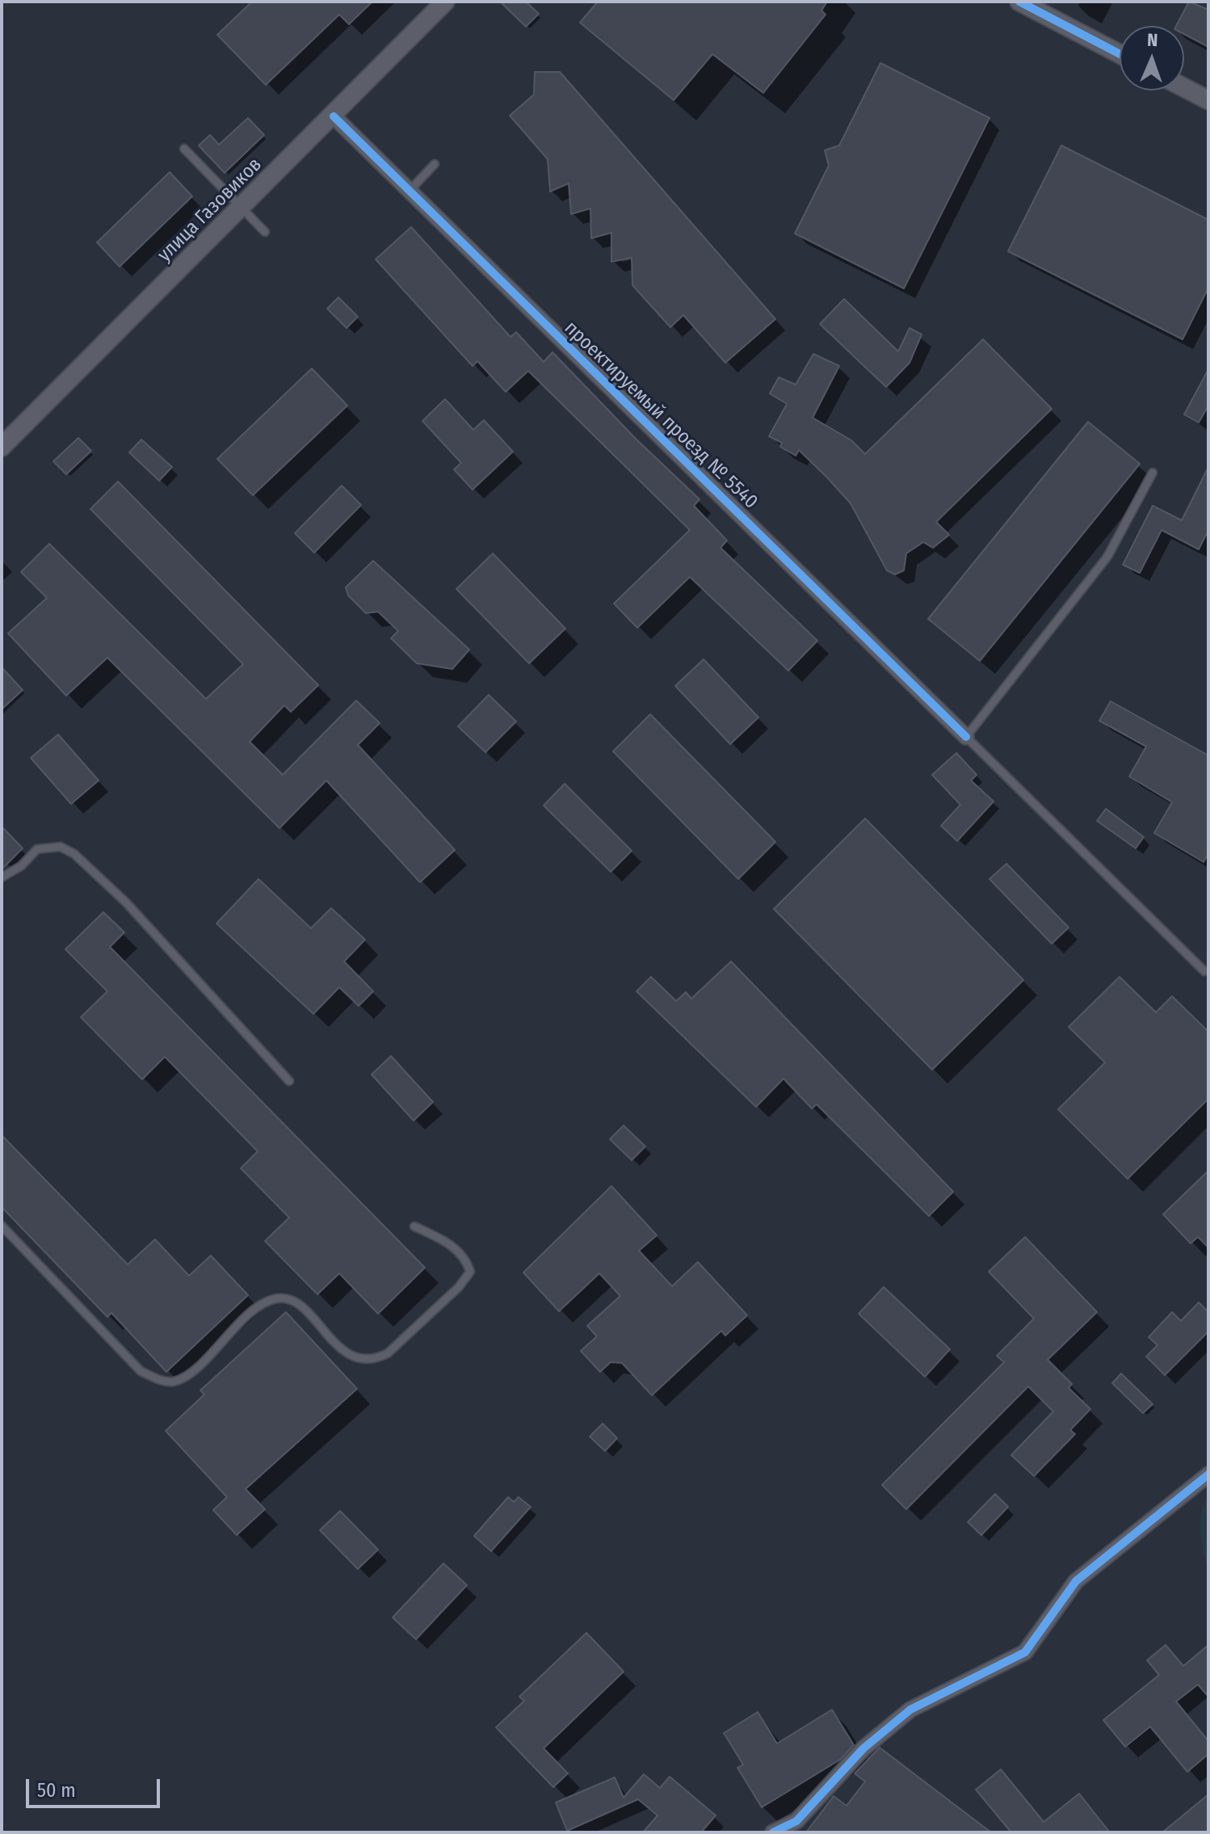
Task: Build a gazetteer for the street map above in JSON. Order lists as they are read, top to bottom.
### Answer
{
  "streets": {
    "street": ["улица Газовиков", "проектируемый проезд № 5540"]
  },
  "crossings": [
    ["улица Газовиков", "проектируемый проезд № 5540"]
  ],
  "scale_bar": "50 m",
  "north": "top"
}
